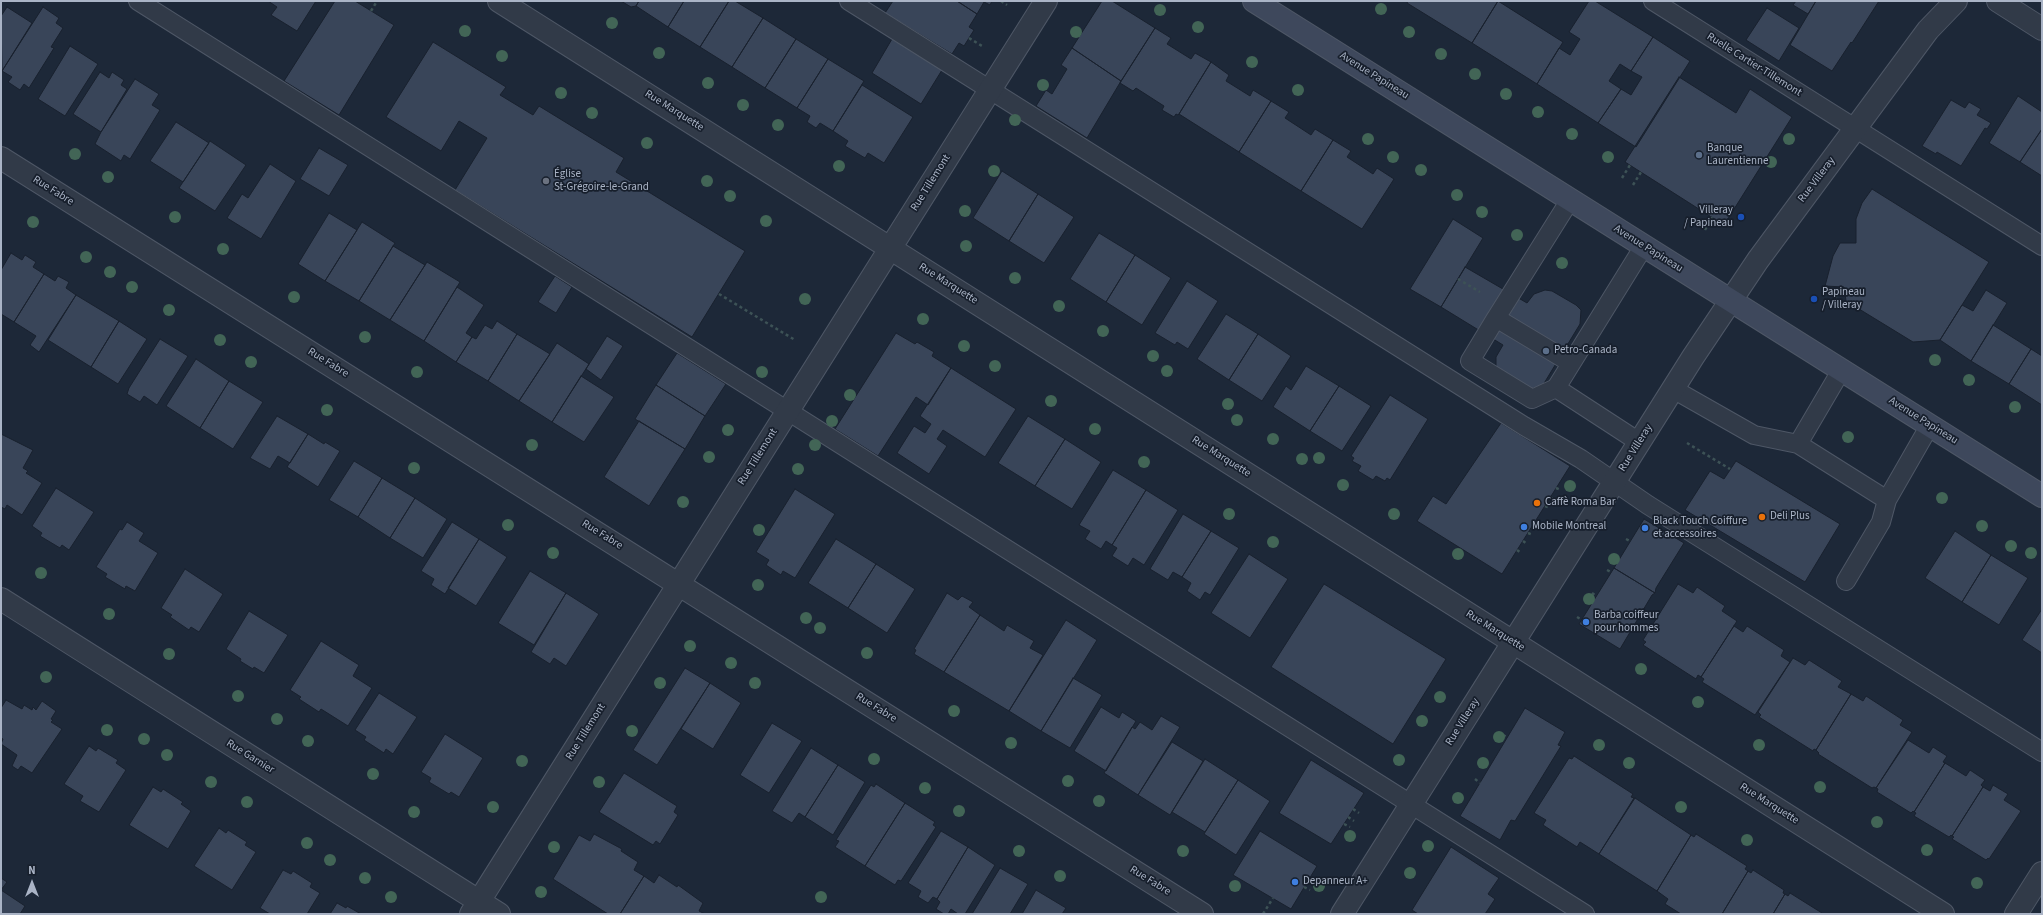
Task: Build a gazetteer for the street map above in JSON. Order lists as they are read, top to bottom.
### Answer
{
  "streets": {
    "main road": ["Avenue Papineau"],
    "street": [
      "Rue Marquette",
      "Rue Villeray",
      "Rue Tillemont",
      "Rue Fabre",
      "Rue Garnier"
    ],
    "lane": ["Ruelle Cartier-Tillemont"]
  },
  "crossings": [
    ["Ruelle Cartier-Tillemont", "Rue Villeray"],
    ["Avenue Papineau", "Rue Villeray"],
    ["Rue Marquette", "Rue Villeray"],
    ["Rue Marquette", "Rue Tillemont"],
    ["Rue Tillemont", "Rue Fabre"],
    ["Rue Tillemont", "Rue Garnier"]
  ],
  "places": [
    "Banque Laurentienne",
    "Église St-Grégoire-le-Grand",
    "Villeray / Papineau",
    "Papineau / Villeray",
    "Petro-Canada",
    "Caffè Roma Bar",
    "Deli Plus",
    "Mobile Montreal",
    "Black Touch Coiffure et accessoires",
    "Barba coiffeur pour hommes",
    "Depanneur A+"
  ],
  "north": "top"
}
